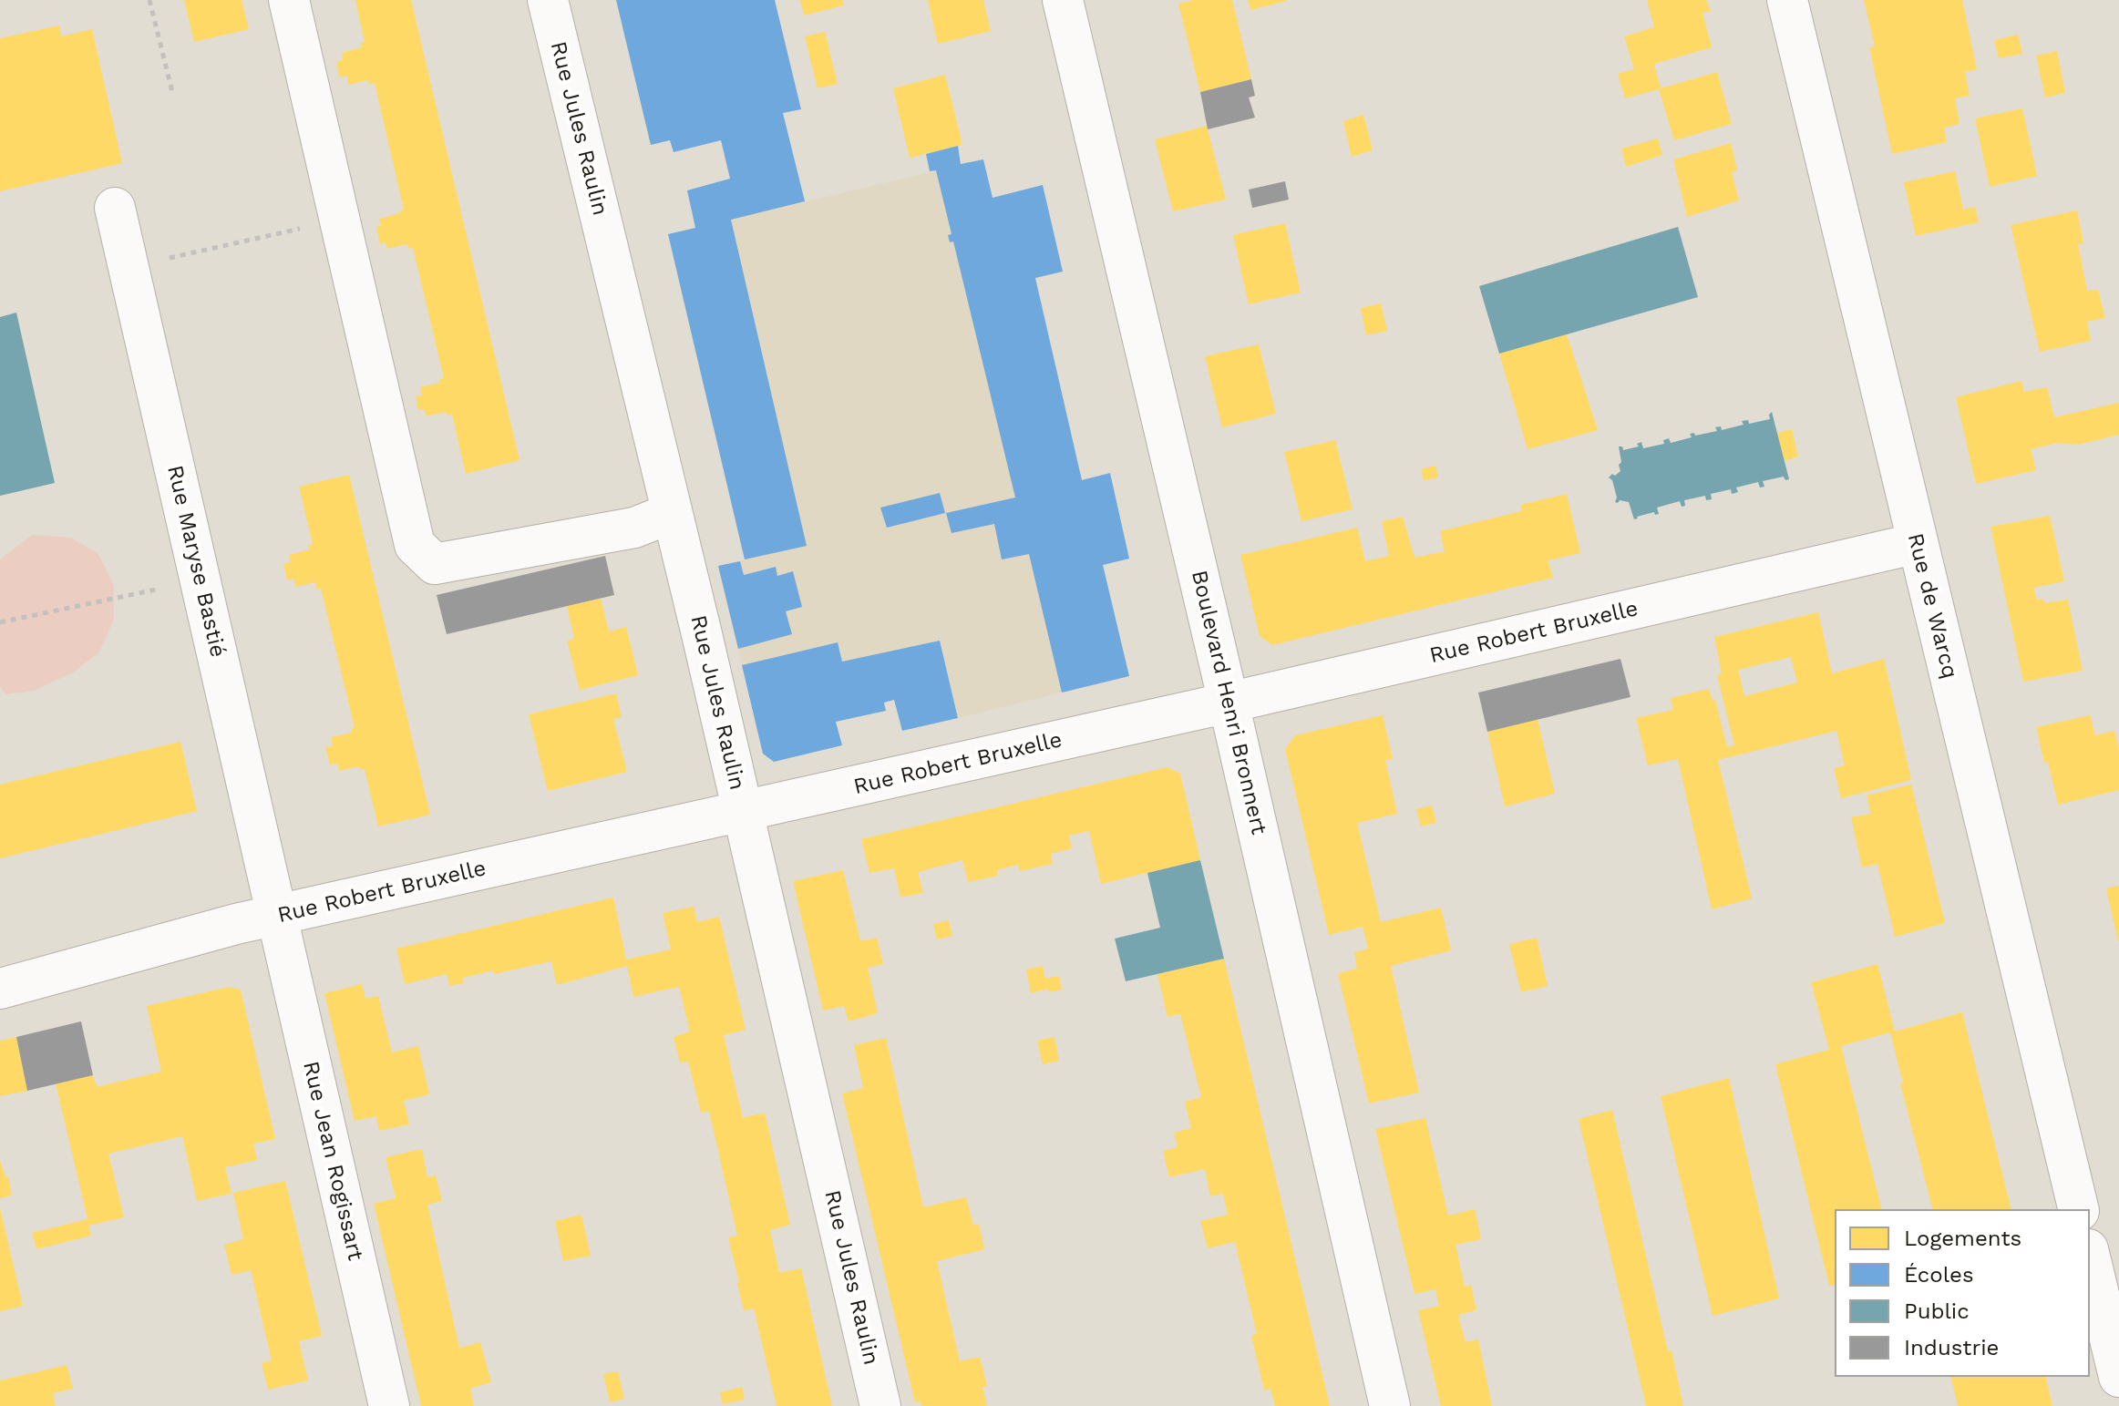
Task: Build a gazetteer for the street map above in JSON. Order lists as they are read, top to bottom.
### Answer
{
  "streets": {
    "street": [
      "Rue Jules Raulin",
      "Rue Maryse Bastié",
      "Rue de Warcq",
      "Rue Robert Bruxelle",
      "Boulevard Henri Bronnert",
      "Rue Jean Rogissart"
    ]
  },
  "crossings": [
    ["Rue Jules Raulin", "Rue Robert Bruxelle"],
    ["Rue Maryse Bastié", "Rue Robert Bruxelle"],
    ["Rue Maryse Bastié", "Rue Jean Rogissart"],
    ["Rue de Warcq", "Rue Robert Bruxelle"],
    ["Rue Robert Bruxelle", "Boulevard Henri Bronnert"],
    ["Rue Robert Bruxelle", "Rue Jean Rogissart"]
  ],
  "legend": [
    "Logements",
    "Écoles",
    "Public",
    "Industrie"
  ]
}
